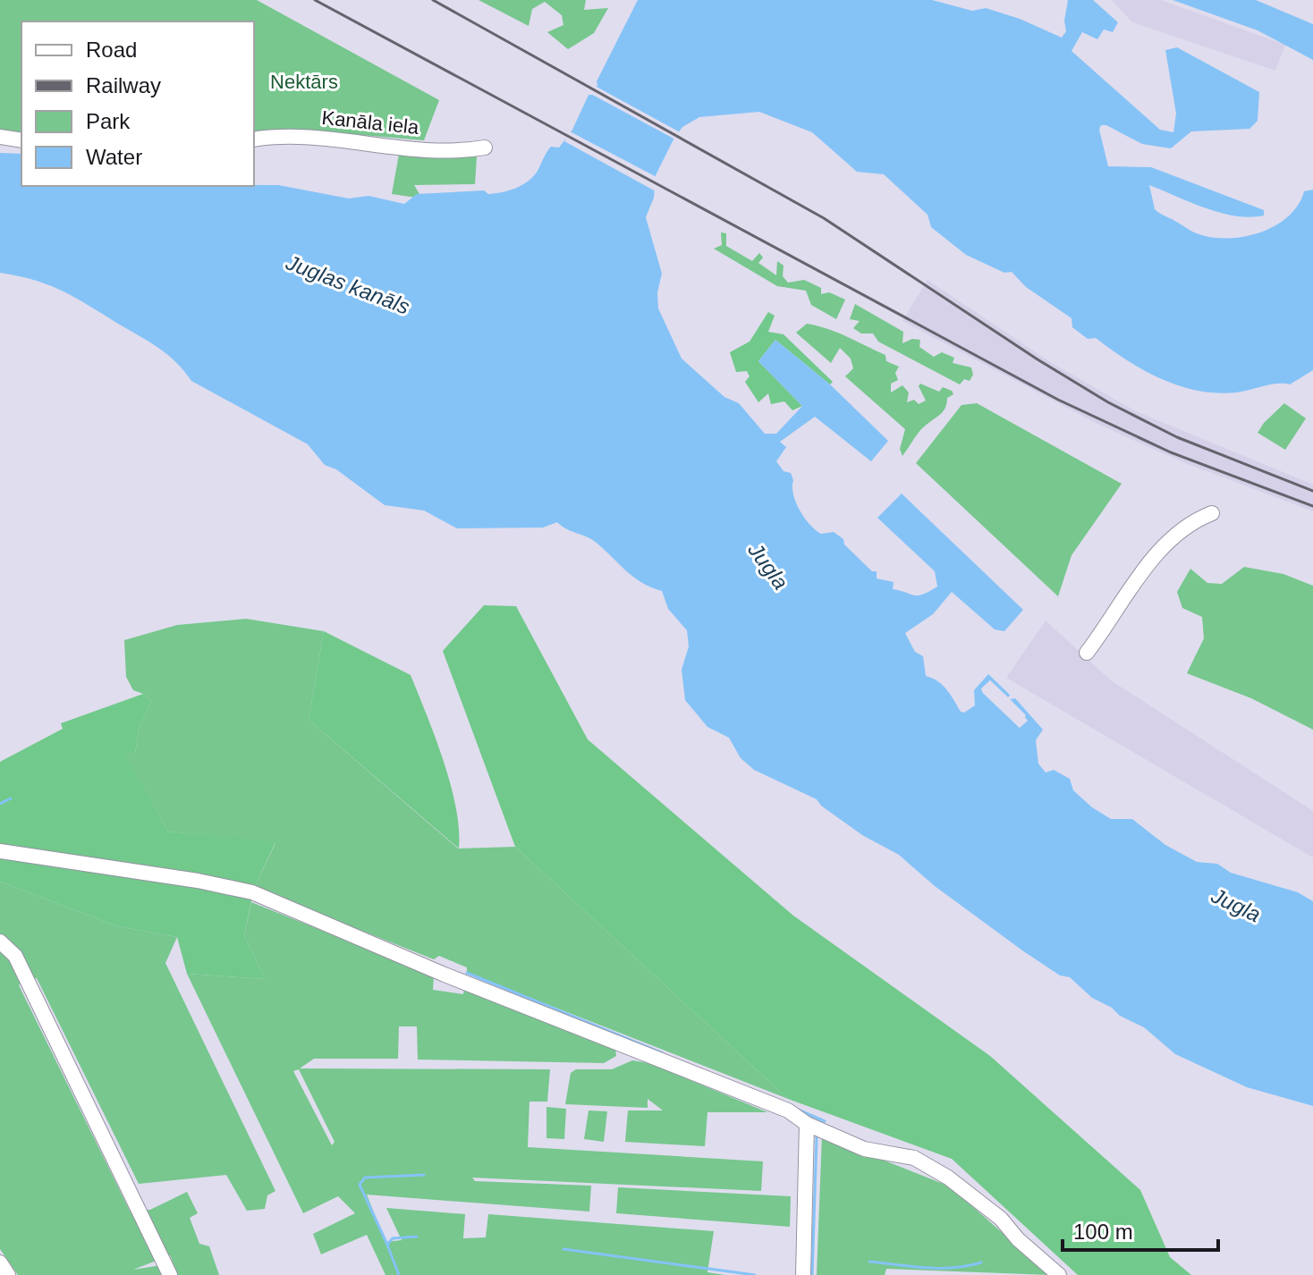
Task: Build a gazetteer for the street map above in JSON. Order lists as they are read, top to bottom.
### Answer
{
  "streets": {
    "street": ["Kanāla iela"]
  },
  "water": ["Juglas kanāls", "Jugla"],
  "parks": ["Nektārs"],
  "legend": [
    "Road",
    "Railway",
    "Park",
    "Water"
  ],
  "scale_bar": "100 m"
}
